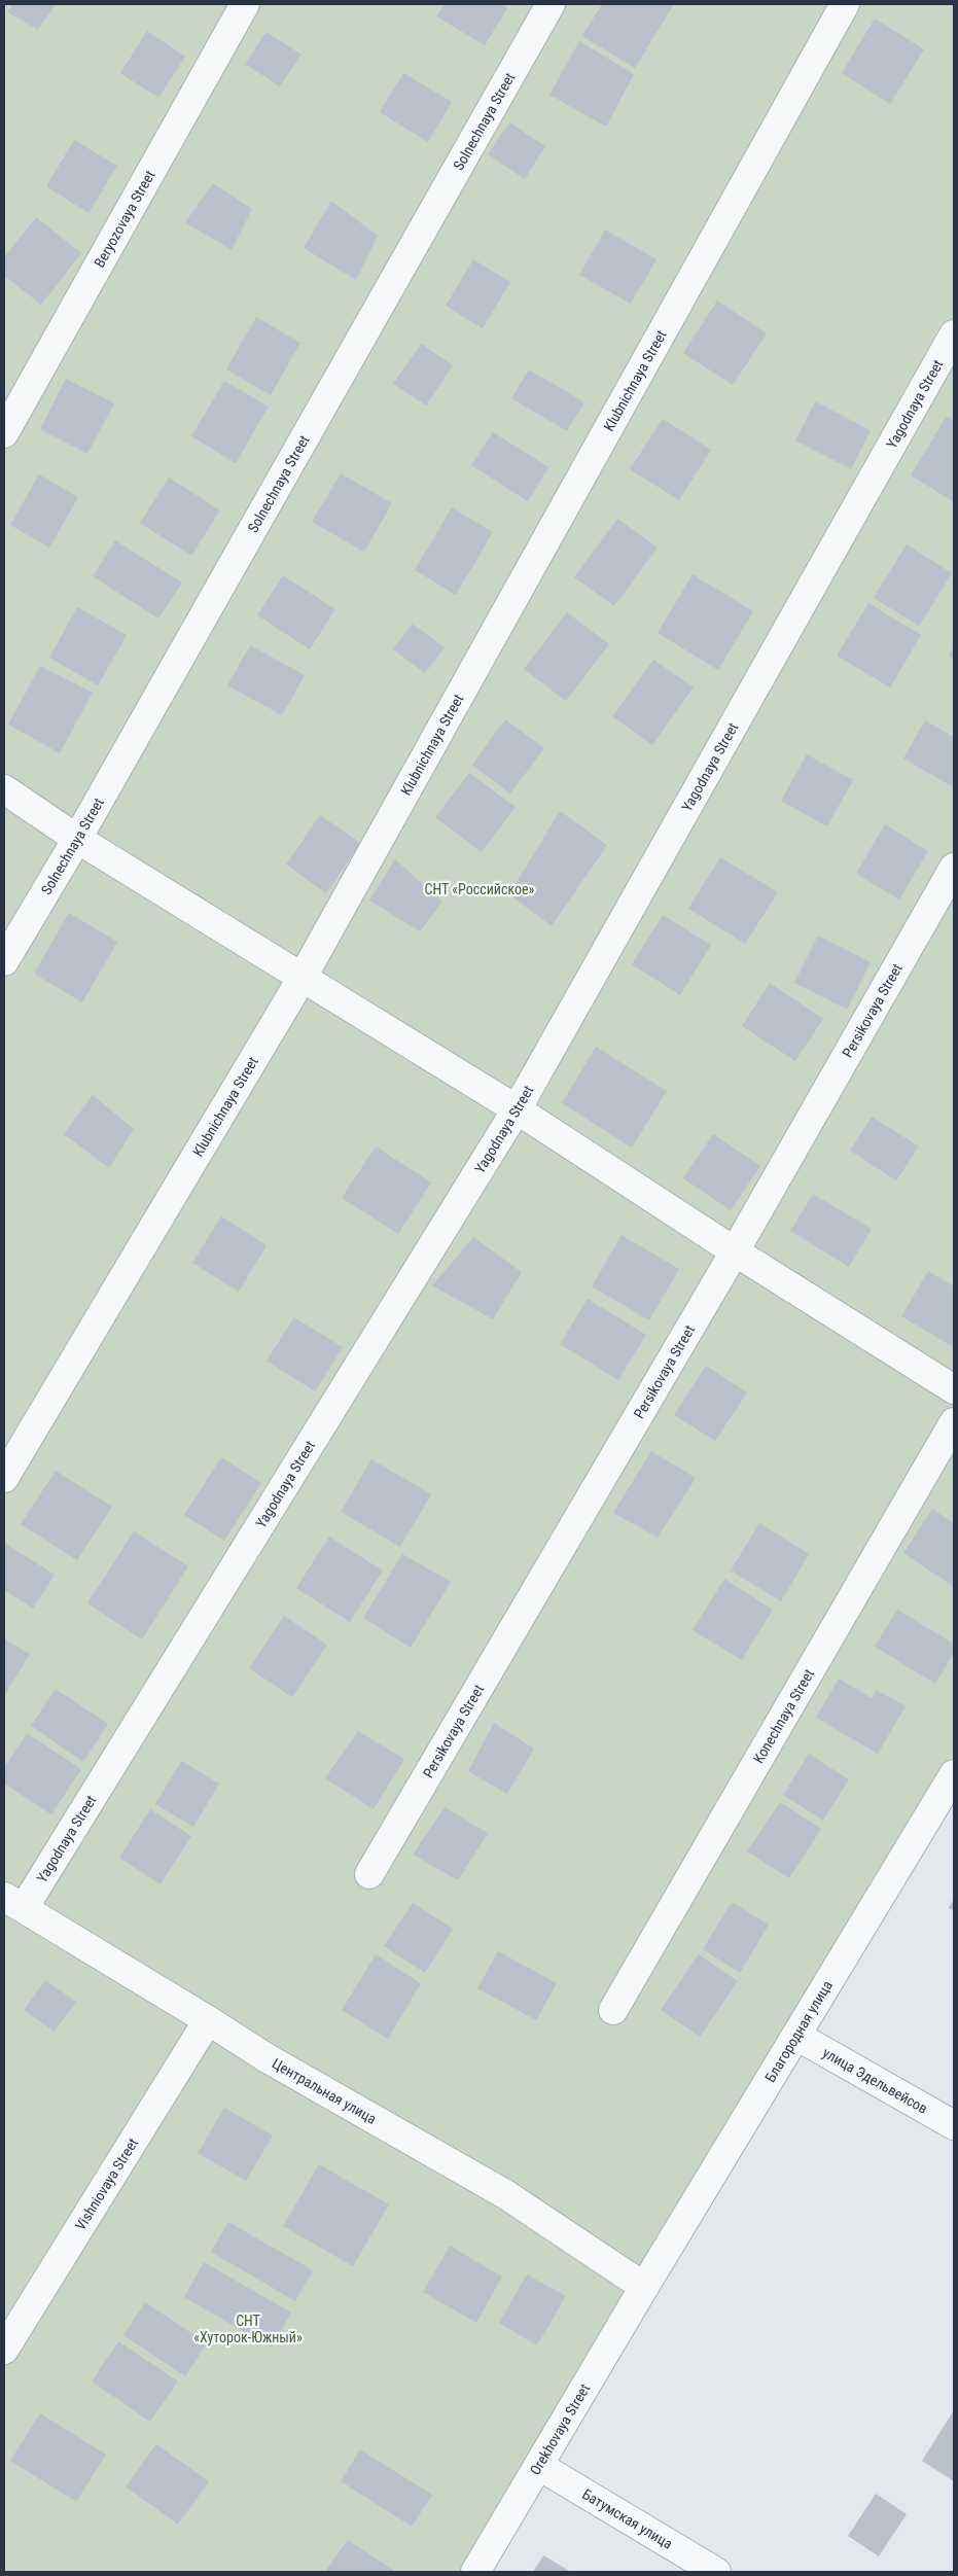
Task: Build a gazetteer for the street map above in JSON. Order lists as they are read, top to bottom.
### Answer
{
  "streets": {
    "street": [
      "Solnechnaya Street",
      "Beryozovaya Street",
      "Klubnichnaya Street",
      "Yagodnaya Street",
      "Persikovaya Street",
      "Konechnaya Street",
      "Благородная улица",
      "улица Эдельвейсов",
      "Центральная улица",
      "Vishniovaya Street",
      "Orekhovaya Street",
      "Батумская улица"
    ]
  },
  "crossings": [
    ["Yagodnaya Street", "Центральная улица"],
    ["Благородная улица", "улица Эдельвейсов"],
    ["Благородная улица", "Центральная улица"],
    ["Благородная улица", "Orekhovaya Street"],
    ["Центральная улица", "Vishniovaya Street"],
    ["Центральная улица", "Orekhovaya Street"],
    ["Orekhovaya Street", "Батумская улица"]
  ],
  "parks": ["СНТ «Российское»", "СНТ «Хуторок-Южный»"]
}
